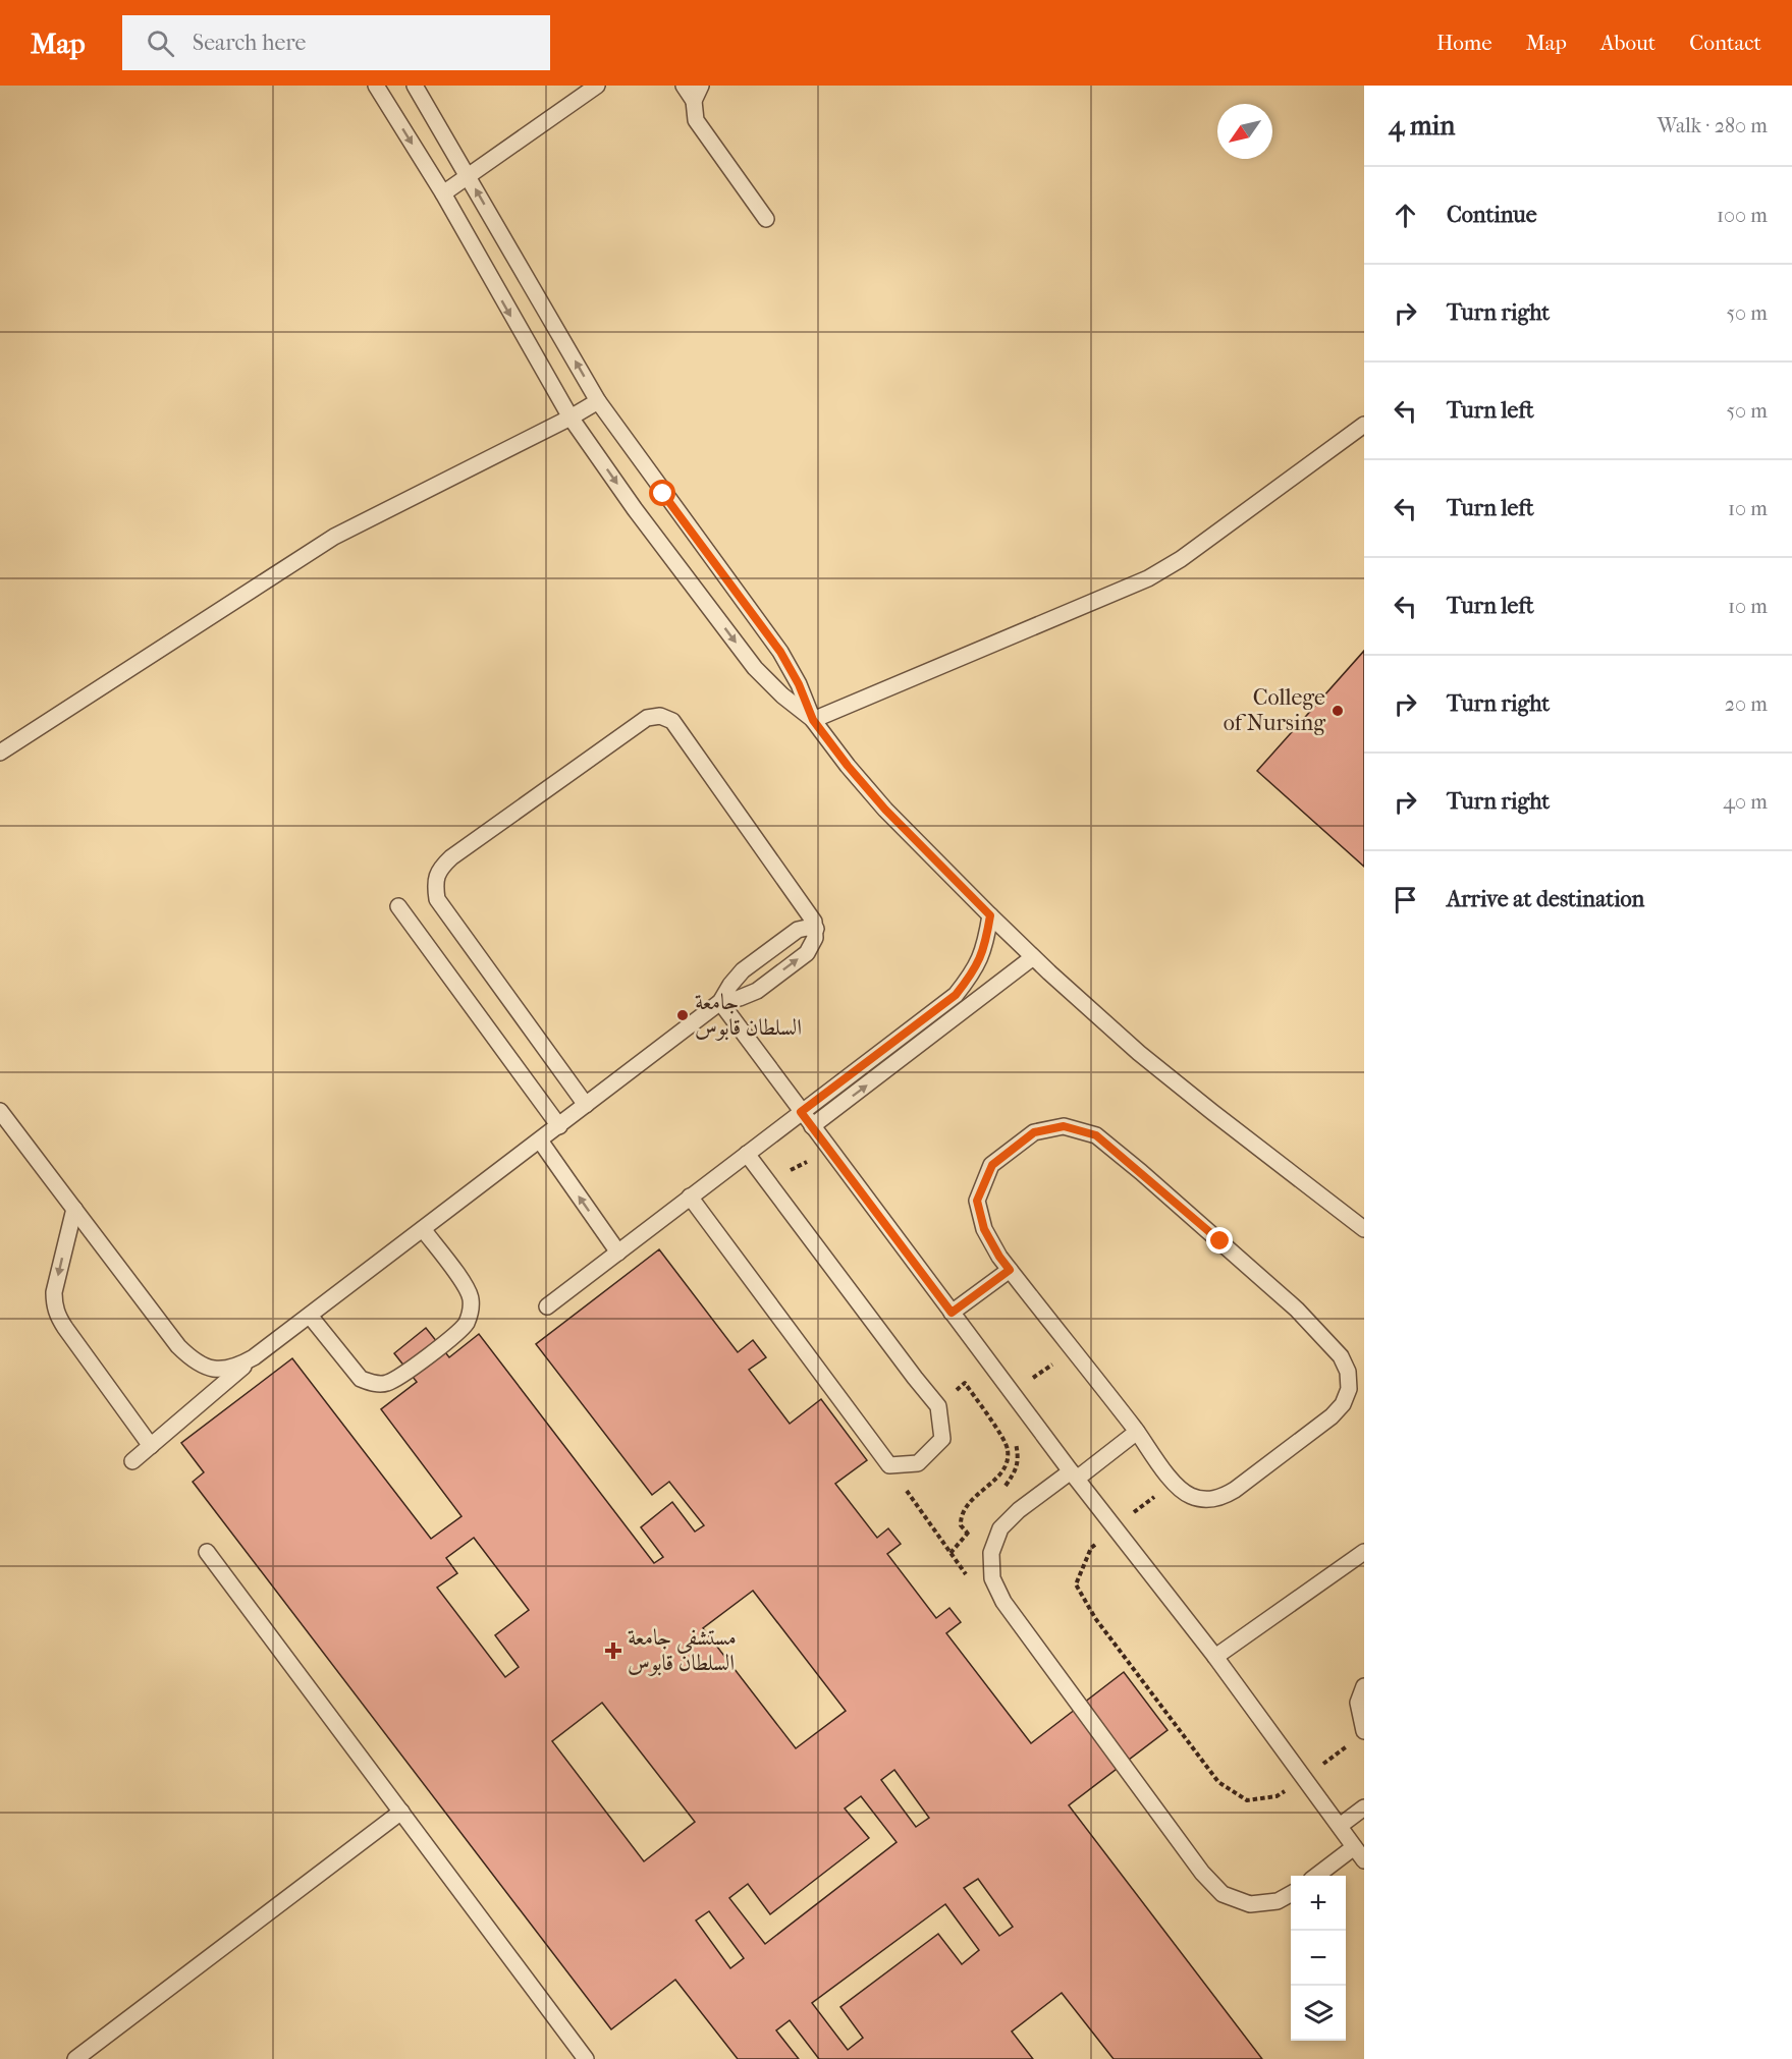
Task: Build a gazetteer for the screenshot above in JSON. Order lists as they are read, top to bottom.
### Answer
{
  "places": {
    "other": ["College of Nursing", "جامعة السلطان قابوس"],
    "health": ["مستشفى جامعة السلطان قابوس"]
  },
  "north": "bottom left",
  "page": {
    "header": "Map",
    "search": "Search here",
    "nav": [
      "Home",
      "Map",
      "About",
      "Contact"
    ],
    "heading": ["4 min", "Walk · 280 m"],
    "list": [
      ["Continue", "100 m"],
      ["Turn right", "50 m"],
      ["Turn left", "50 m"],
      ["Turn left", "10 m"],
      ["Turn left", "10 m"],
      ["Turn right", "20 m"],
      ["Turn right", "40 m"],
      "Arrive at destination"
    ],
    "map_buttons": ["+", "−"]
  }
}
